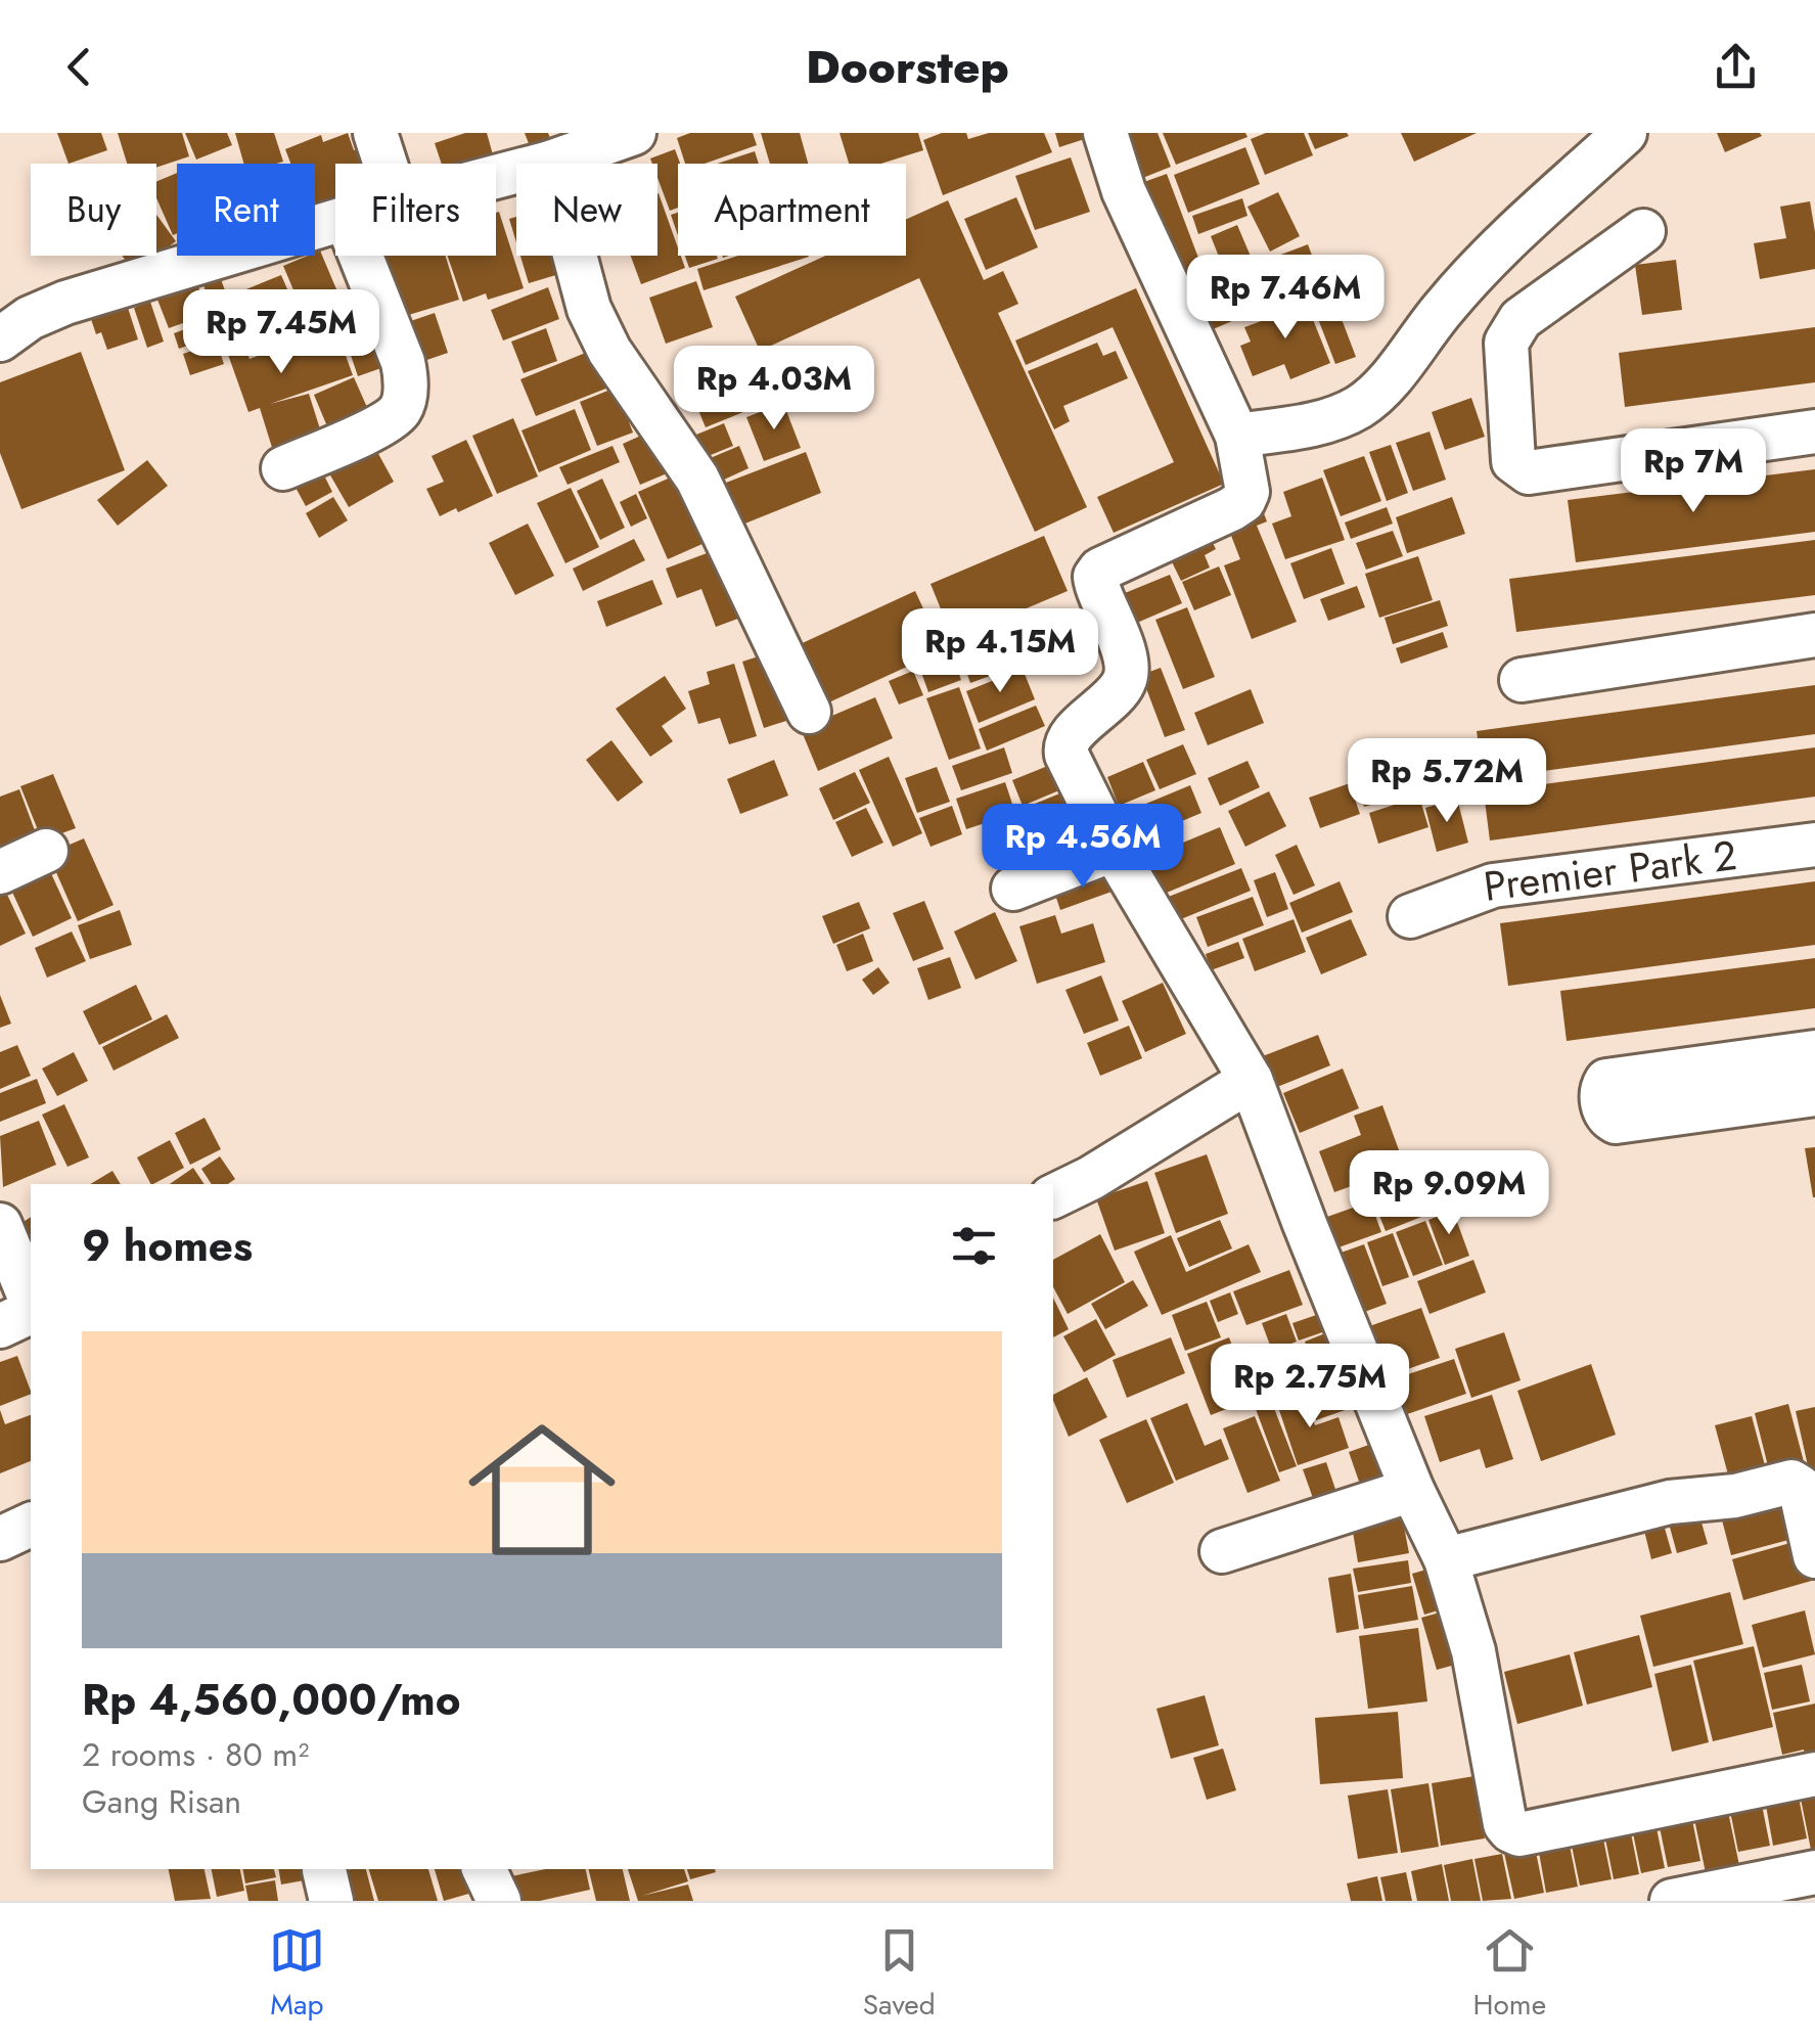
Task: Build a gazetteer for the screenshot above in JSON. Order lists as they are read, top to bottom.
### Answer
{
  "streets": {
    "street": ["Premier Park 2"]
  },
  "page": {
    "header": "Doorstep",
    "chip": [
      "Buy",
      "Rent",
      "Filters",
      "New",
      "Apartment"
    ],
    "price": [
      "Rp 7.46M",
      "Rp 7.45M",
      "Rp 4.03M",
      "Rp 7M",
      "Rp 4.15M",
      "Rp 5.72M",
      "Rp 4.56M",
      "Rp 9.09M",
      "Rp 2.75M"
    ],
    "heading": "9 homes",
    "list": [
      {
        "name": "Rp 4,560,000/mo",
        "note": "2 rooms · 80 m² · Gang Risan"
      }
    ],
    "tabs": ["Map", "Saved", "Home"]
  }
}
